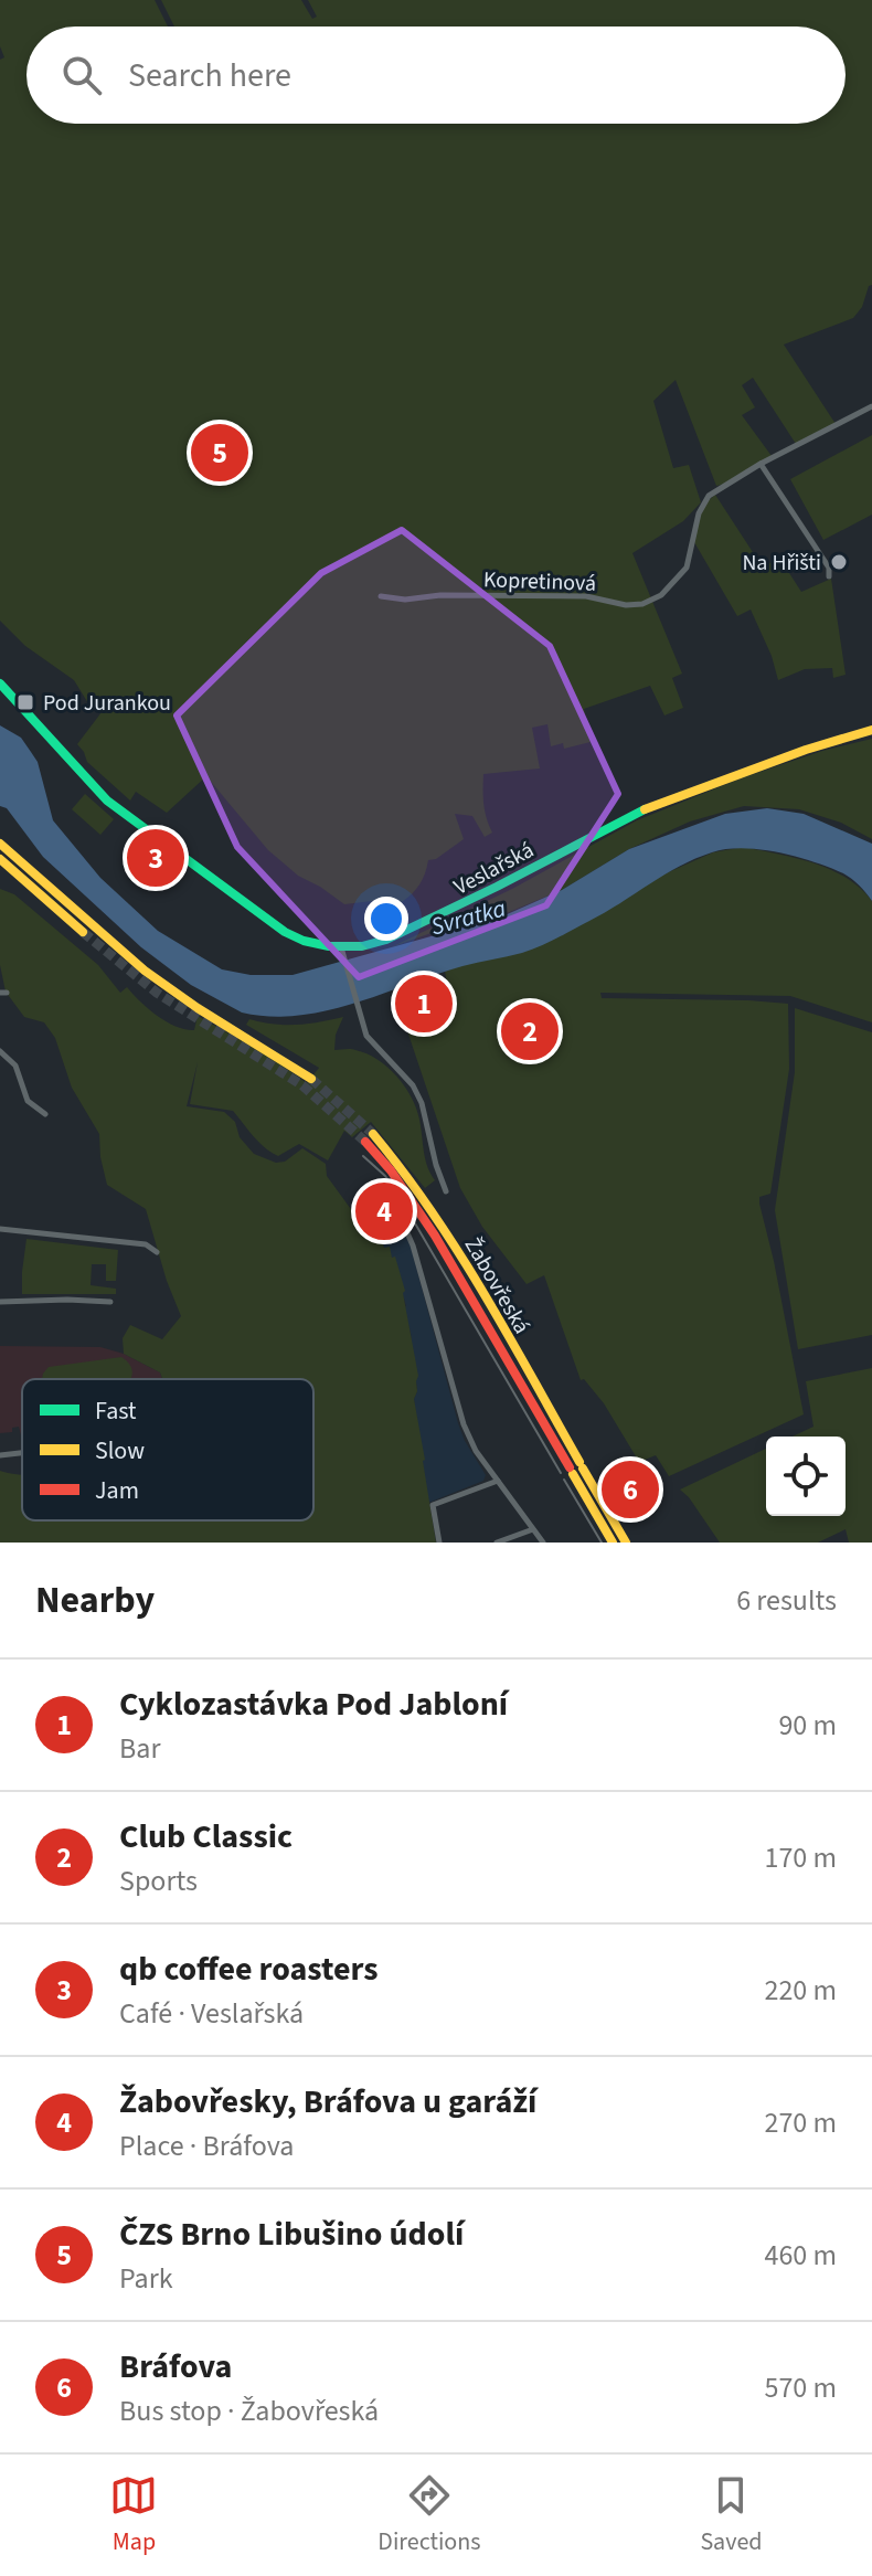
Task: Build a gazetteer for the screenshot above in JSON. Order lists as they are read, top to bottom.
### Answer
{
  "streets": {
    "main road": ["Veslařská", "Žabovřeská"],
    "street": ["Kopretinová"]
  },
  "water": ["Svratka"],
  "places": {
    "other": ["Na Hřišti"],
    "transit": ["Pod Jurankou"]
  },
  "legend": ["Fast", "Slow", "Jam"],
  "page": {
    "search": "Search here",
    "pins": [
      "5",
      "3",
      "1",
      "2",
      "4",
      "6"
    ],
    "heading": ["Nearby", "6 results"],
    "list": [
      {
        "mark": "1",
        "name": "Cyklozastávka Pod Jabloní",
        "note": "Bar",
        "value": "90 m"
      },
      {
        "mark": "2",
        "name": "Club Classic",
        "note": "Sports",
        "value": "170 m"
      },
      {
        "mark": "3",
        "name": "qb coffee roasters",
        "note": "Café · Veslařská",
        "value": "220 m"
      },
      {
        "mark": "4",
        "name": "Žabovřesky, Bráfova u garáží",
        "note": "Place · Bráfova",
        "value": "270 m"
      },
      {
        "mark": "5",
        "name": "ČZS Brno Libušino údolí",
        "note": "Park",
        "value": "460 m"
      },
      {
        "mark": "6",
        "name": "Bráfova",
        "note": "Bus stop · Žabovřeská",
        "value": "570 m"
      }
    ],
    "nav": ["Map", "Directions", "Saved"]
  }
}
